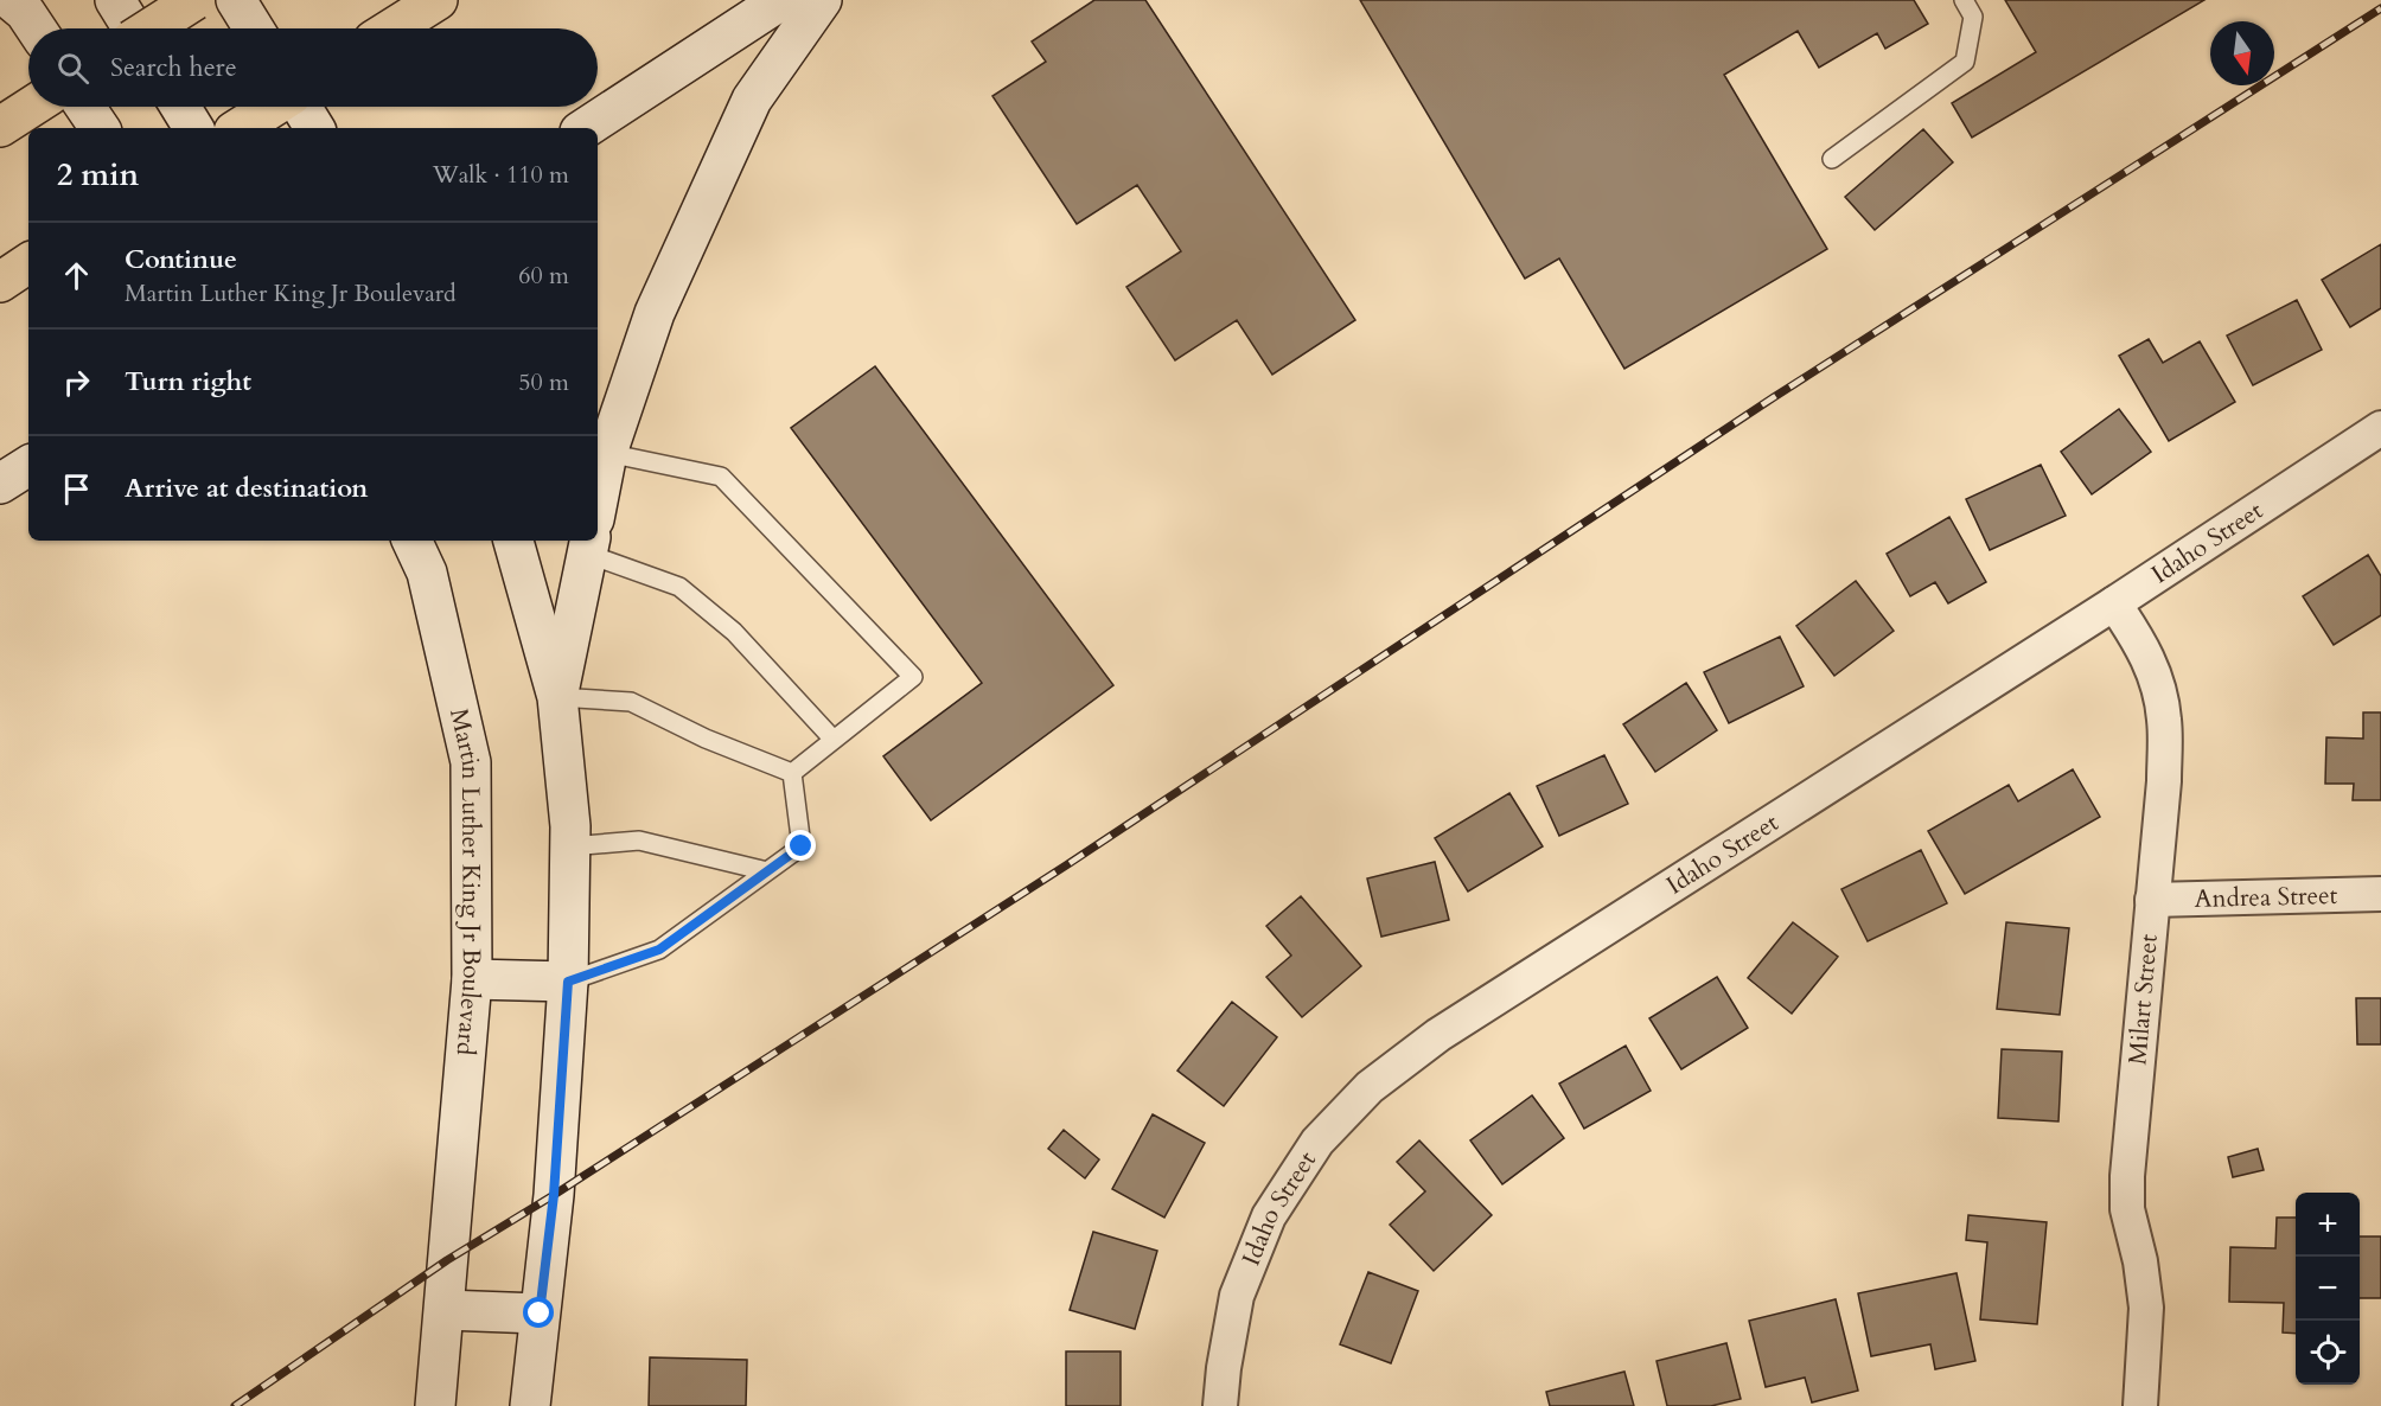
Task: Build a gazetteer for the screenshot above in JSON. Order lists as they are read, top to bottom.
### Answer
{
  "streets": {
    "main road": ["Martin Luther King Jr Boulevard"],
    "street": ["Idaho Street", "Andrea Street", "Milart Street"]
  },
  "crossings": [
    ["Idaho Street", "Milart Street"],
    ["Andrea Street", "Milart Street"]
  ],
  "north": "bottom",
  "page": {
    "search": "Search here",
    "heading": ["2 min", "Walk · 110 m"],
    "list": [
      ["Continue", "Martin Luther King Jr Boulevard", "60 m"],
      ["Turn right", "50 m"],
      "Arrive at destination"
    ],
    "map_buttons": ["+", "−"]
  }
}
